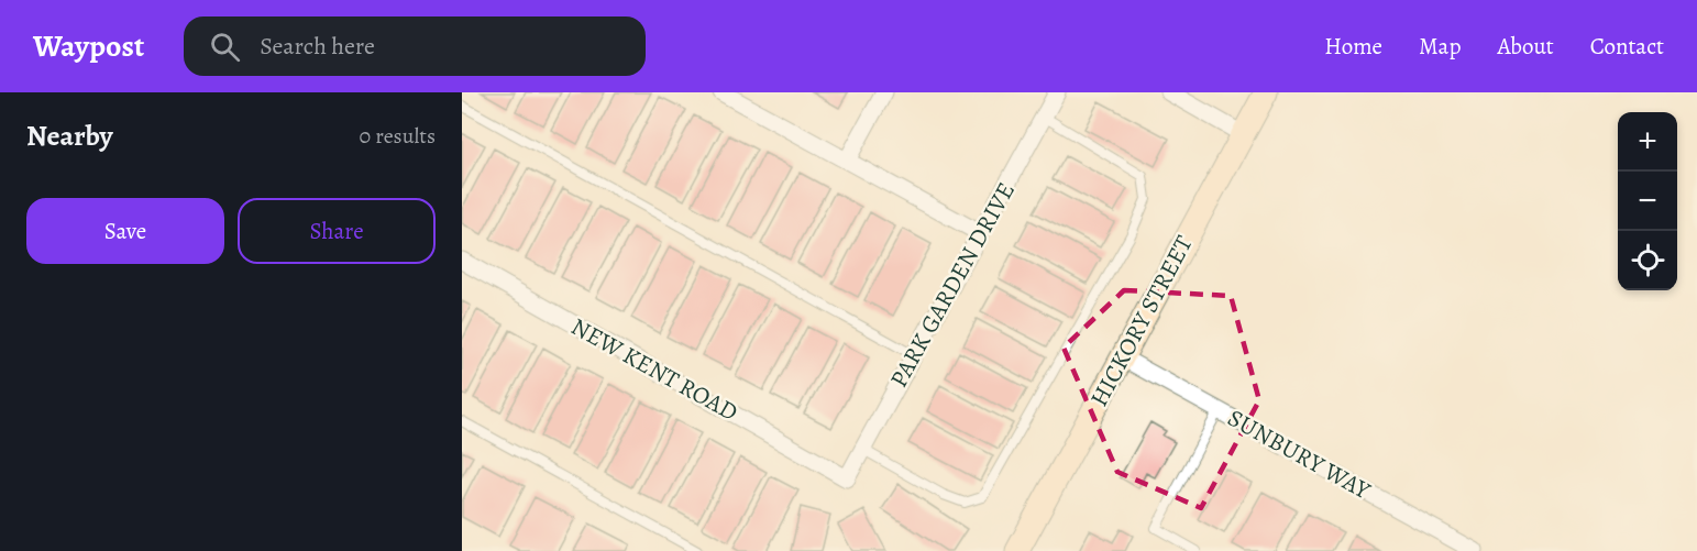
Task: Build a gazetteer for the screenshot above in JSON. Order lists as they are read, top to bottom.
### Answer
{
  "streets": {
    "street": [
      "PARK GARDEN DRIVE",
      "HICKORY STREET",
      "NEW KENT ROAD",
      "SUNBURY WAY"
    ]
  },
  "crossings": [
    ["PARK GARDEN DRIVE", "NEW KENT ROAD"],
    ["HICKORY STREET", "SUNBURY WAY"]
  ],
  "page": {
    "header": "Waypost",
    "search": "Search here",
    "nav": [
      "Home",
      "Map",
      "About",
      "Contact"
    ],
    "heading": ["Nearby", "0 results"],
    "map_buttons": ["+", "−"],
    "buttons": ["Save", "Share"]
  }
}
